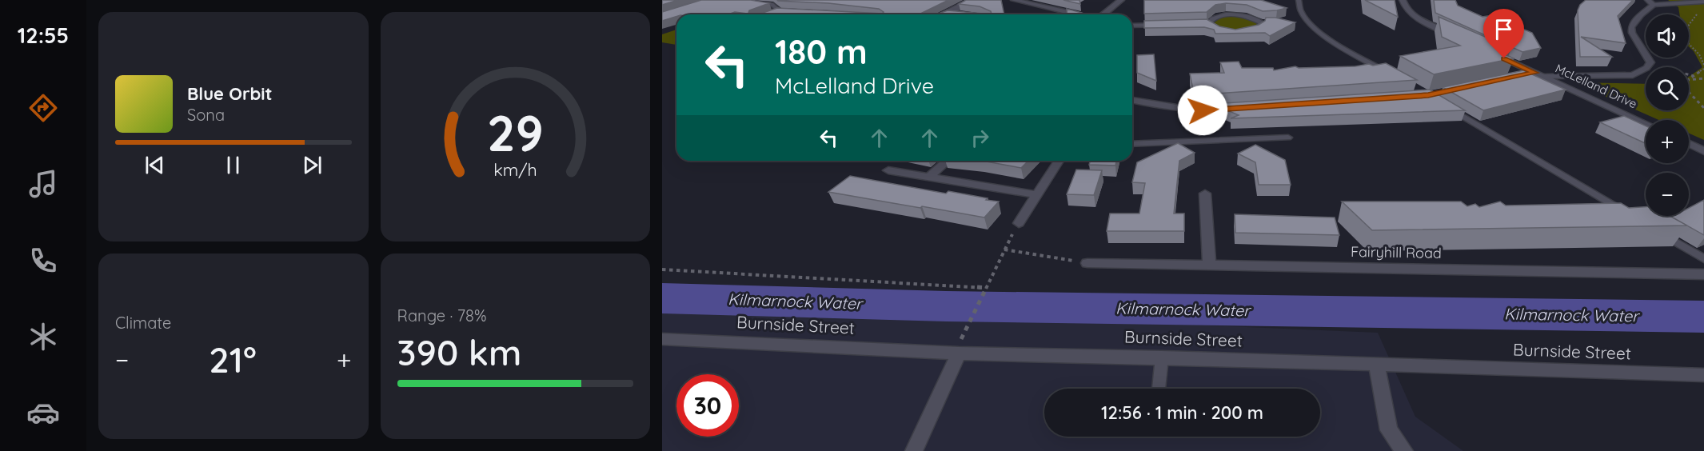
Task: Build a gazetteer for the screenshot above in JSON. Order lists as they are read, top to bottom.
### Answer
{
  "streets": {
    "street": ["McLelland Drive", "Fairyhill Road", "Burnside Street"]
  },
  "water": ["Kilmarnock Water"],
  "page": {
    "tabs": "12:55",
    "map_buttons": ["+", "−"],
    "turn": ["180 m", "McLelland Drive"],
    "song": ["Blue Orbit", "Sona"],
    "tile": [
      "Climate",
      ["Range · 78%", "390 km"]
    ],
    "heat": ["−", "21°", "+"],
    "limit": "30",
    "trip": "12:56 · 1 min · 200 m",
    "gauge": ["29", "km/h"]
  }
}
